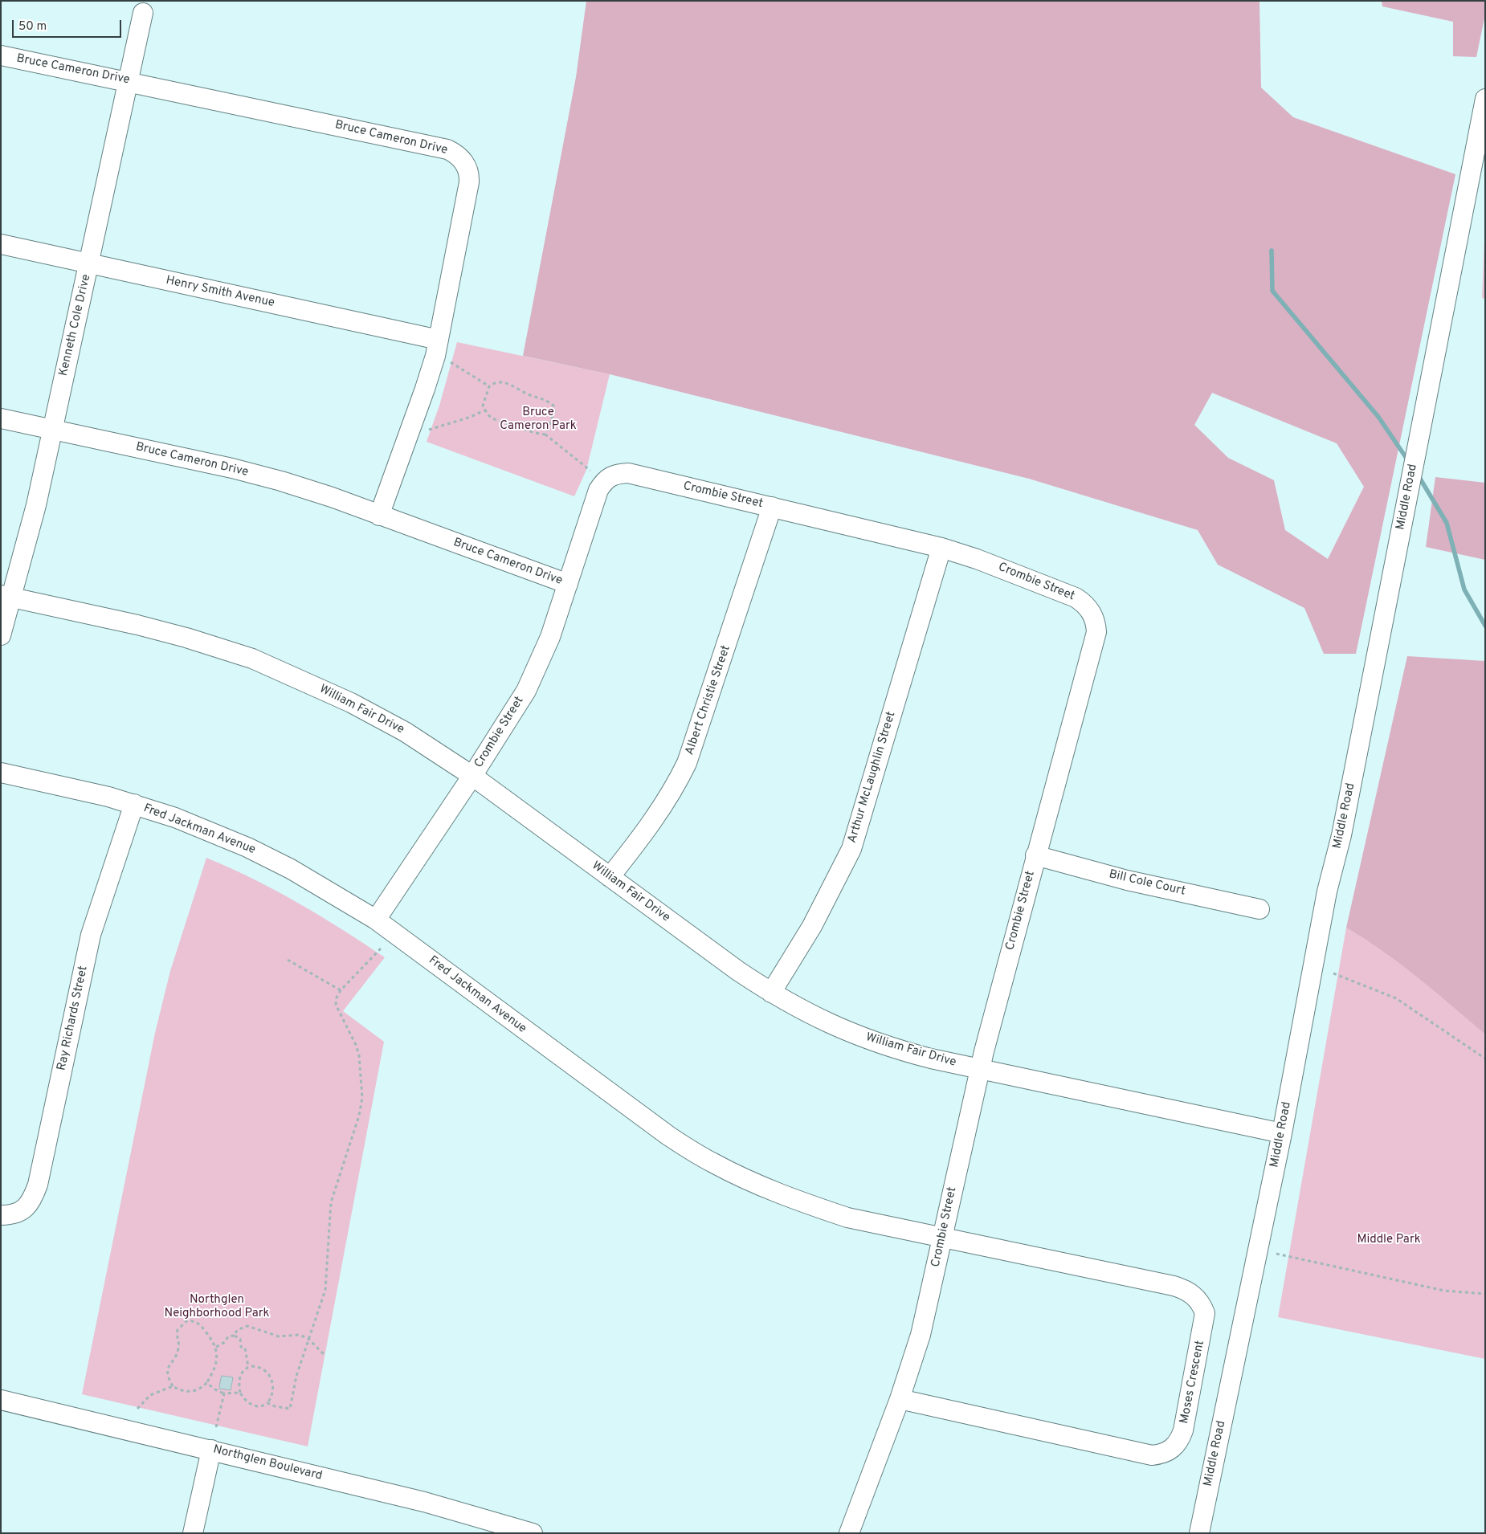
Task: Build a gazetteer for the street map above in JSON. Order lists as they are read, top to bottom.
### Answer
{
  "streets": {
    "street": [
      "Bruce Cameron Drive",
      "Henry Smith Avenue",
      "Kenneth Cole Drive",
      "Crombie Street",
      "Middle Road",
      "Albert Christie Street",
      "William Fair Drive",
      "Arthur McLaughlin Street",
      "Fred Jackman Avenue",
      "Bill Cole Court",
      "Ray Richards Street",
      "Moses Crescent",
      "Northglen Boulevard"
    ]
  },
  "crossings": [
    ["Bruce Cameron Drive", "Henry Smith Avenue"],
    ["Bruce Cameron Drive", "Kenneth Cole Drive"],
    ["Bruce Cameron Drive", "Crombie Street"],
    ["Henry Smith Avenue", "Kenneth Cole Drive"],
    ["Kenneth Cole Drive", "William Fair Drive"],
    ["Crombie Street", "Albert Christie Street"],
    ["Crombie Street", "William Fair Drive"],
    ["Crombie Street", "Arthur McLaughlin Street"],
    ["Crombie Street", "Fred Jackman Avenue"],
    ["Crombie Street", "Bill Cole Court"],
    ["Crombie Street", "Moses Crescent"],
    ["Middle Road", "William Fair Drive"],
    ["Albert Christie Street", "William Fair Drive"],
    ["William Fair Drive", "Arthur McLaughlin Street"],
    ["Fred Jackman Avenue", "Ray Richards Street"],
    ["Fred Jackman Avenue", "Moses Crescent"]
  ],
  "parks": ["Bruce Cameron Park", "Middle Park", "Northglen Neighborhood Park"],
  "scale_bar": "50 m"
}
